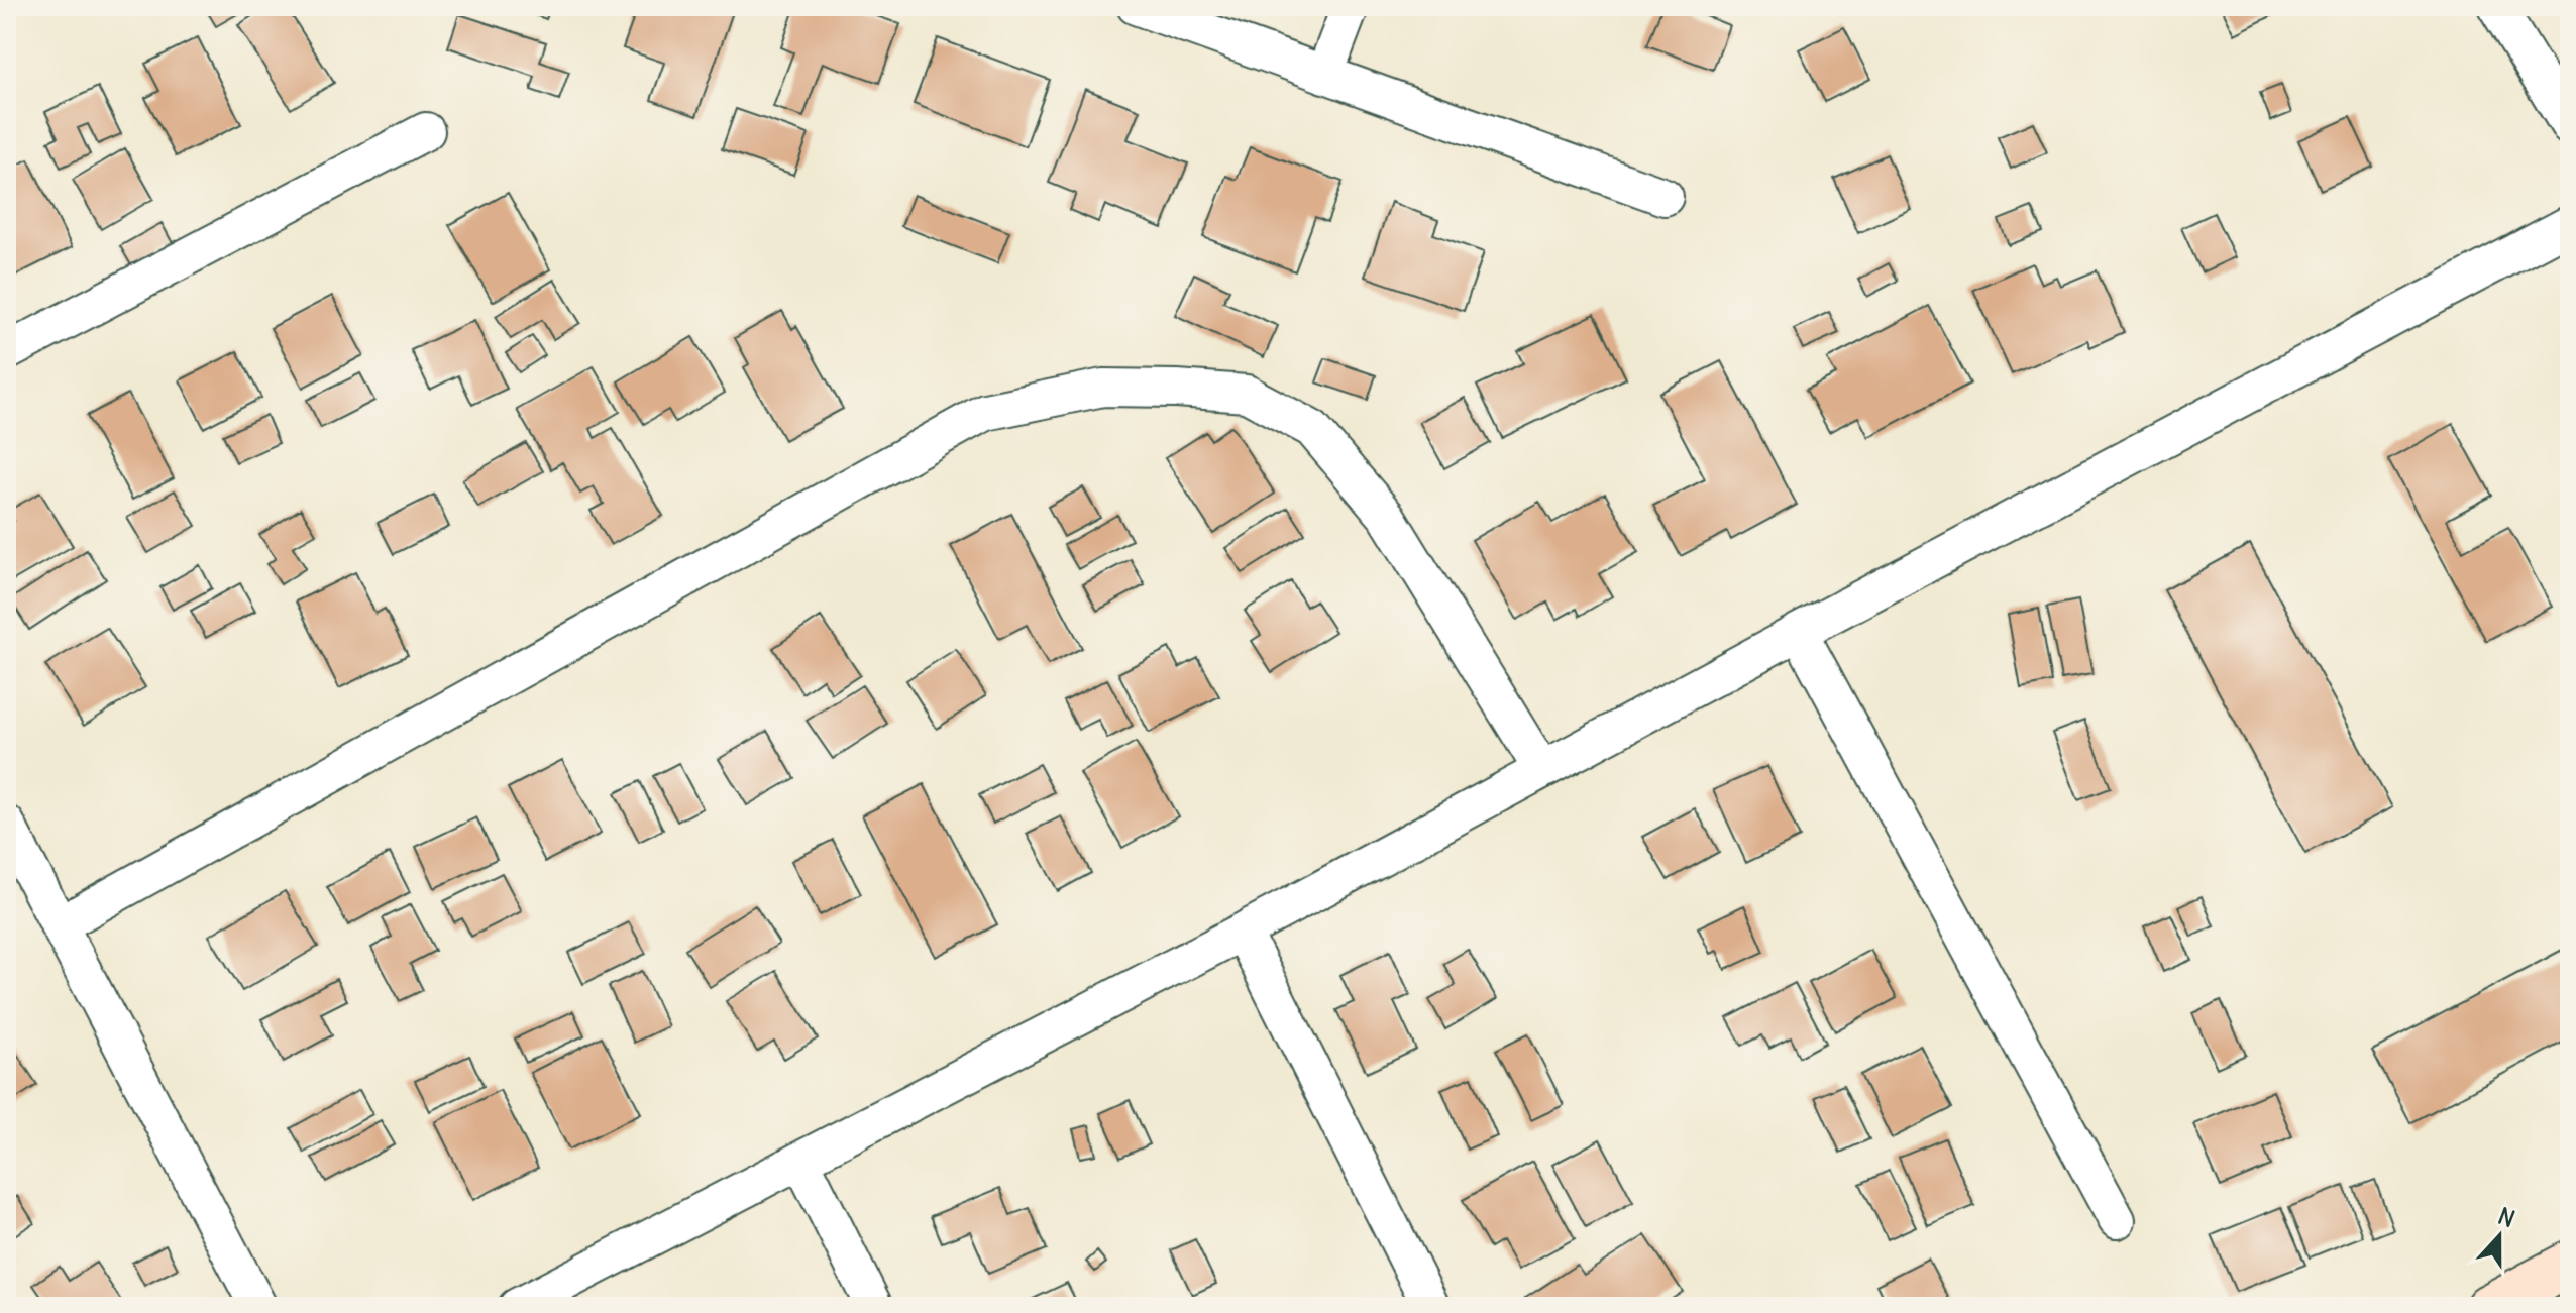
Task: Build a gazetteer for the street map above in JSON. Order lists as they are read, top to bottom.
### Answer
{
  "north": "top"
}
